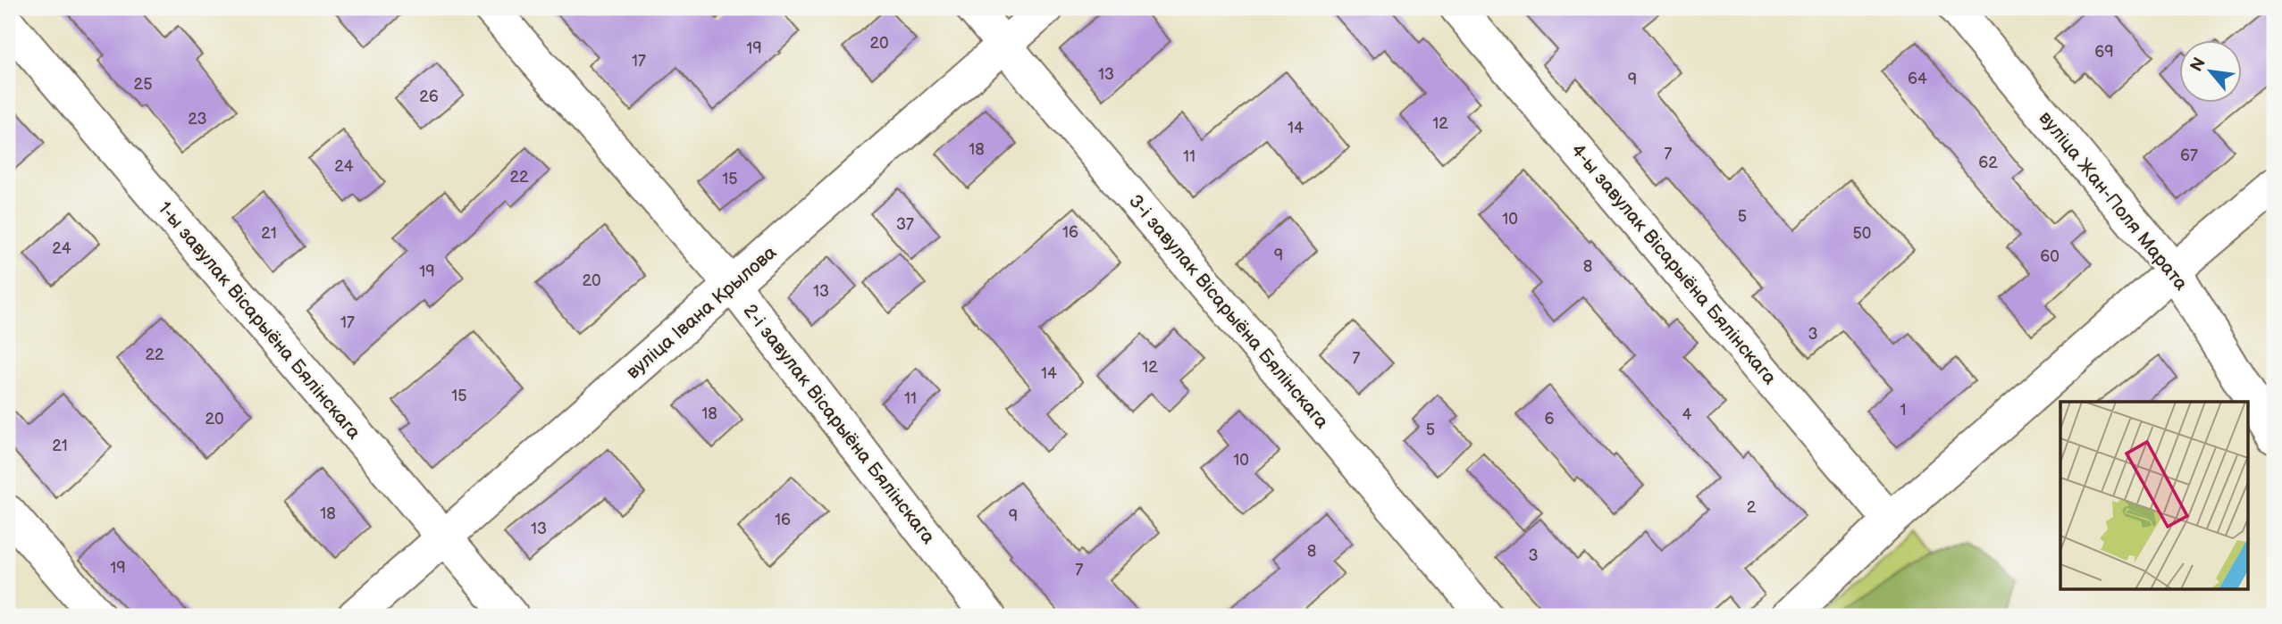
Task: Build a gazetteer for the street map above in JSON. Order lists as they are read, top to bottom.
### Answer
{
  "streets": {
    "street": [
      "вуліца Жан-Поля Марата",
      "4-ы завулак Вісарыёна Бялінскага",
      "3-і завулак Вісарыёна Бялінскага",
      "вуліца Івана Крылова",
      "1-ы завулак Вісарыёна Бялінскага",
      "2-і завулак Вісарыёна Бялінскага"
    ]
  },
  "crossings": [
    ["3-і завулак Вісарыёна Бялінскага", "вуліца Івана Крылова"],
    ["вуліца Івана Крылова", "1-ы завулак Вісарыёна Бялінскага"],
    ["вуліца Івана Крылова", "2-і завулак Вісарыёна Бялінскага"]
  ],
  "house_numbers": [
    "20",
    "19",
    "69",
    "17",
    "13",
    "64",
    "9",
    "25",
    "26",
    "23",
    "12",
    "14",
    "18",
    "7",
    "67",
    "11",
    "62",
    "24",
    "22",
    "15",
    "5",
    "10",
    "37",
    "16",
    "21",
    "50",
    "24",
    "9",
    "60",
    "8",
    "19",
    "20",
    "13",
    "17",
    "3",
    "22",
    "7",
    "12",
    "14",
    "15",
    "11",
    "1",
    "18",
    "4",
    "20",
    "6",
    "5",
    "21",
    "10",
    "2",
    "18",
    "9",
    "16",
    "13",
    "8",
    "3",
    "19",
    "7"
  ],
  "north": "top left"
}
